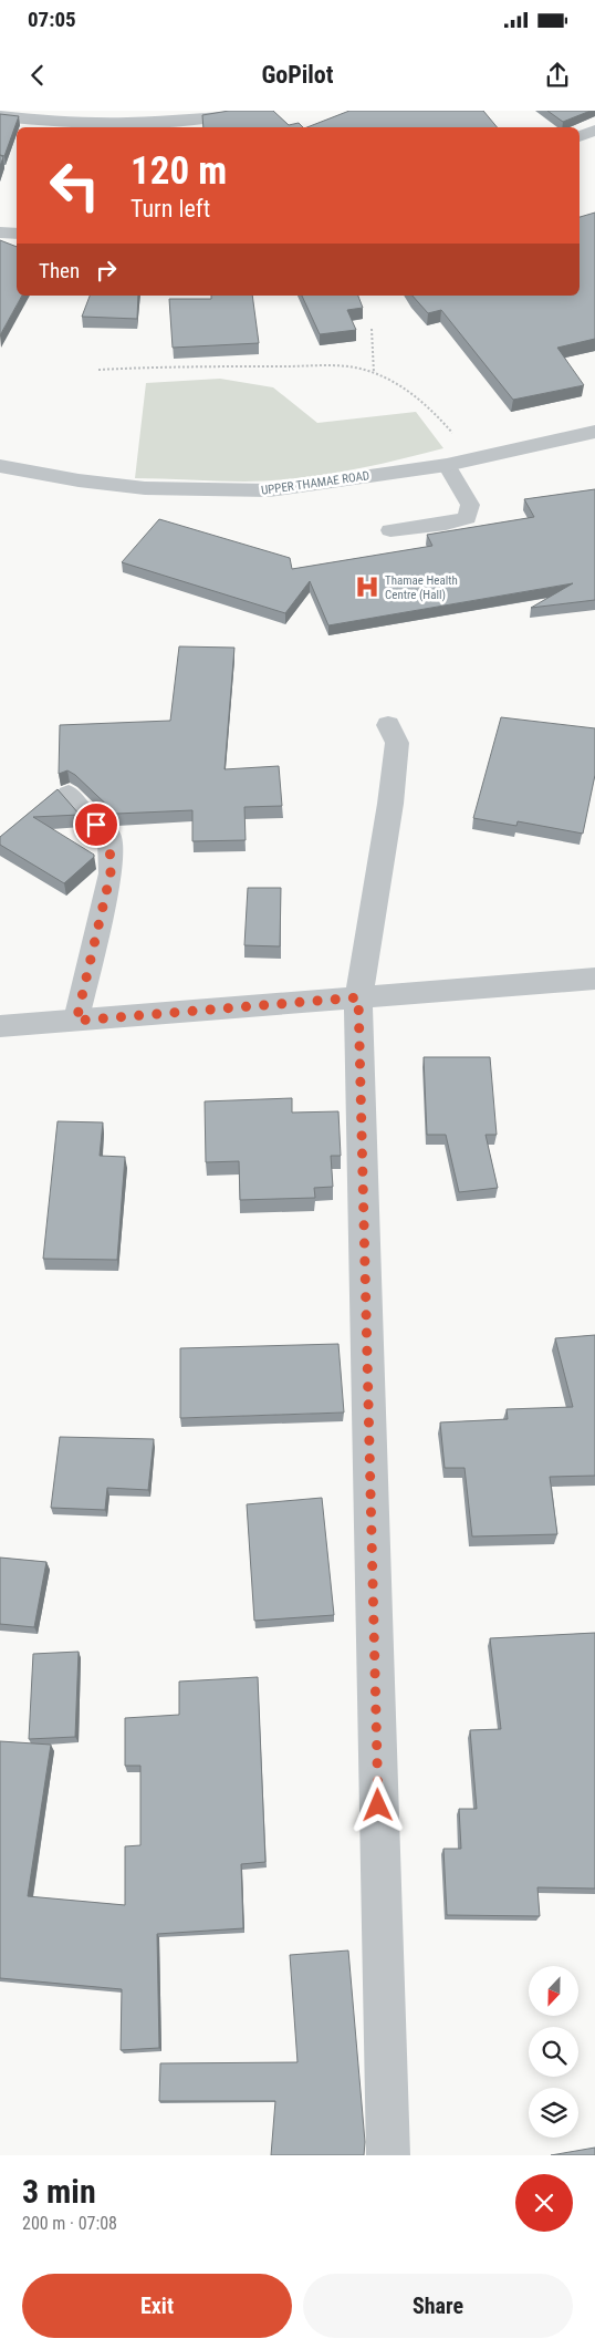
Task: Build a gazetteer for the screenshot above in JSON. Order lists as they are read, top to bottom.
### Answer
{
  "streets": {
    "street": ["UPPER THAMAE ROAD"]
  },
  "places": {
    "hospital": ["Thamae Health Centre (Hall)"]
  },
  "north": "bottom",
  "page": {
    "status": "07:05",
    "header": "GoPilot",
    "turn": ["120 m", "Turn left"],
    "then": "Then",
    "heading": ["3 min", "200 m · 07:08"],
    "buttons": ["Exit", "Share"]
  }
}
